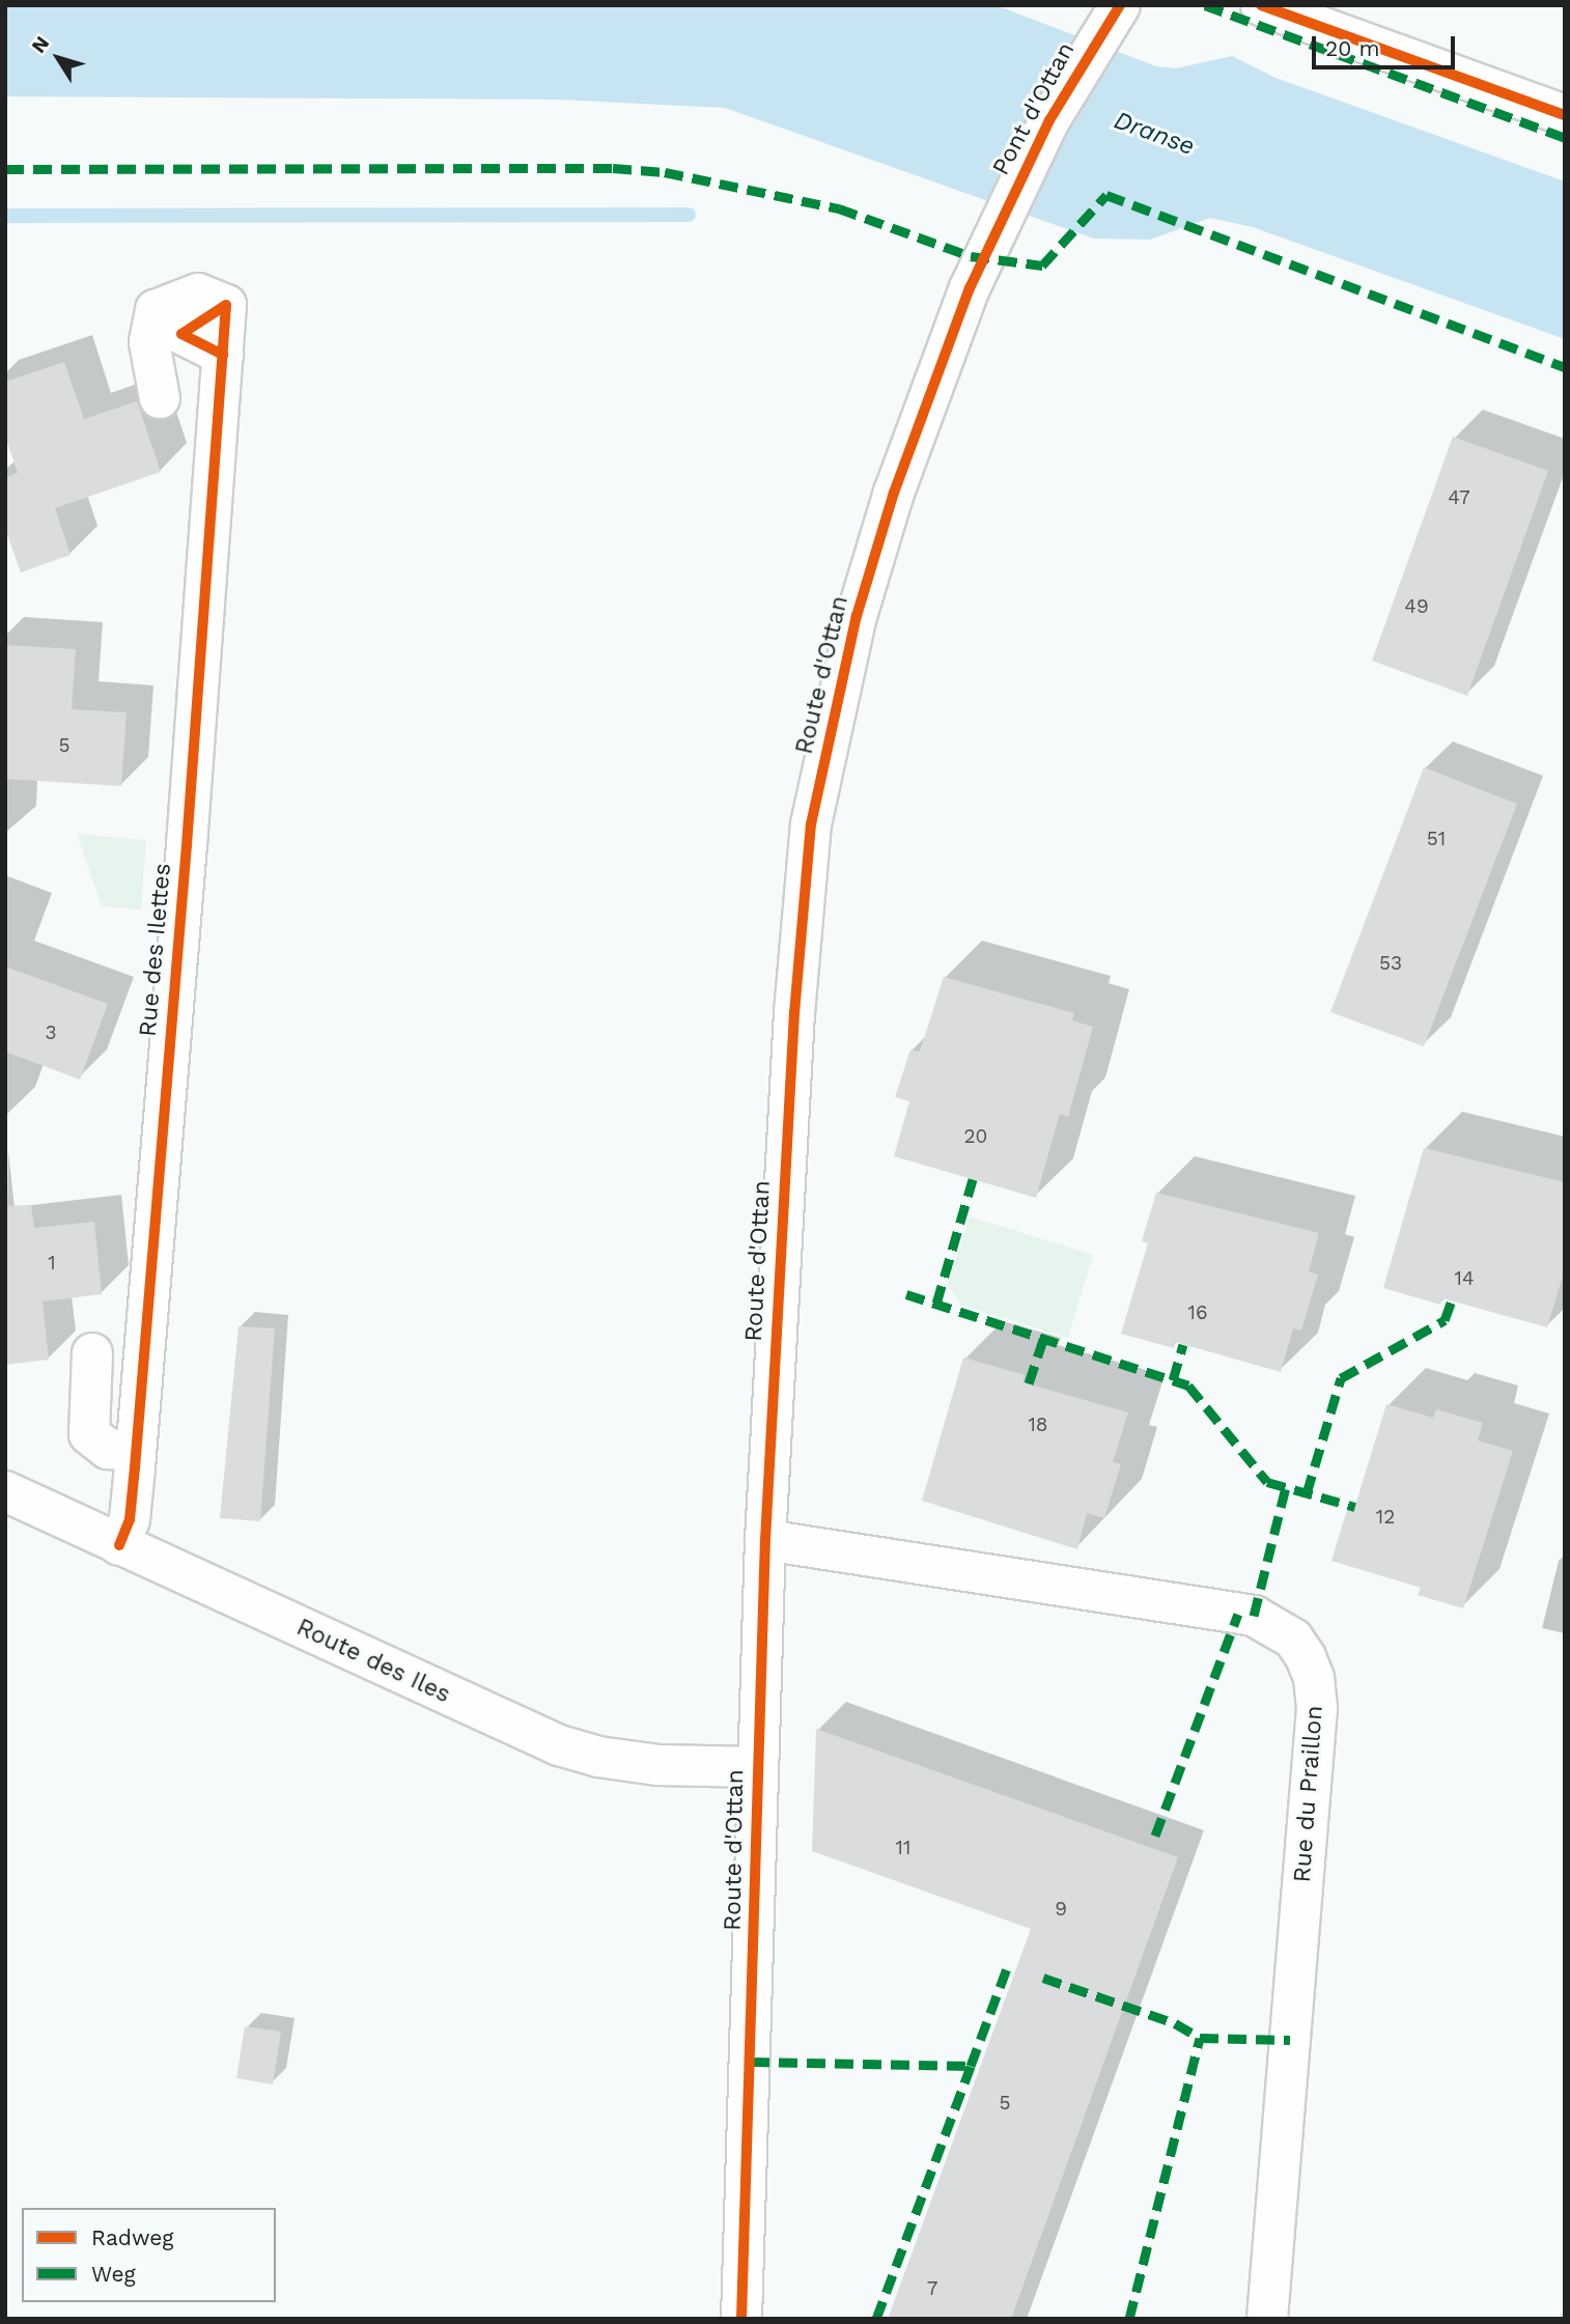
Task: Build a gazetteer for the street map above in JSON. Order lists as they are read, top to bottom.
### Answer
{
  "streets": {
    "street": [
      "Pont d'Ottan",
      "Route d'Ottan",
      "Rue des Ilettes",
      "Route des Iles",
      "Rue du Praillon"
    ]
  },
  "crossings": [
    ["Pont d'Ottan", "Route d'Ottan"],
    ["Route d'Ottan", "Route des Iles"],
    ["Route d'Ottan", "Rue du Praillon"],
    ["Rue des Ilettes", "Route des Iles"]
  ],
  "water": ["Dranse"],
  "house_numbers": [
    "47",
    "49",
    "5",
    "51",
    "53",
    "3",
    "20",
    "1",
    "14",
    "16",
    "18",
    "12",
    "11",
    "9",
    "5",
    "7"
  ],
  "legend": ["Radweg", "Weg"],
  "scale_bar": "20 m",
  "north": "top left"
}
